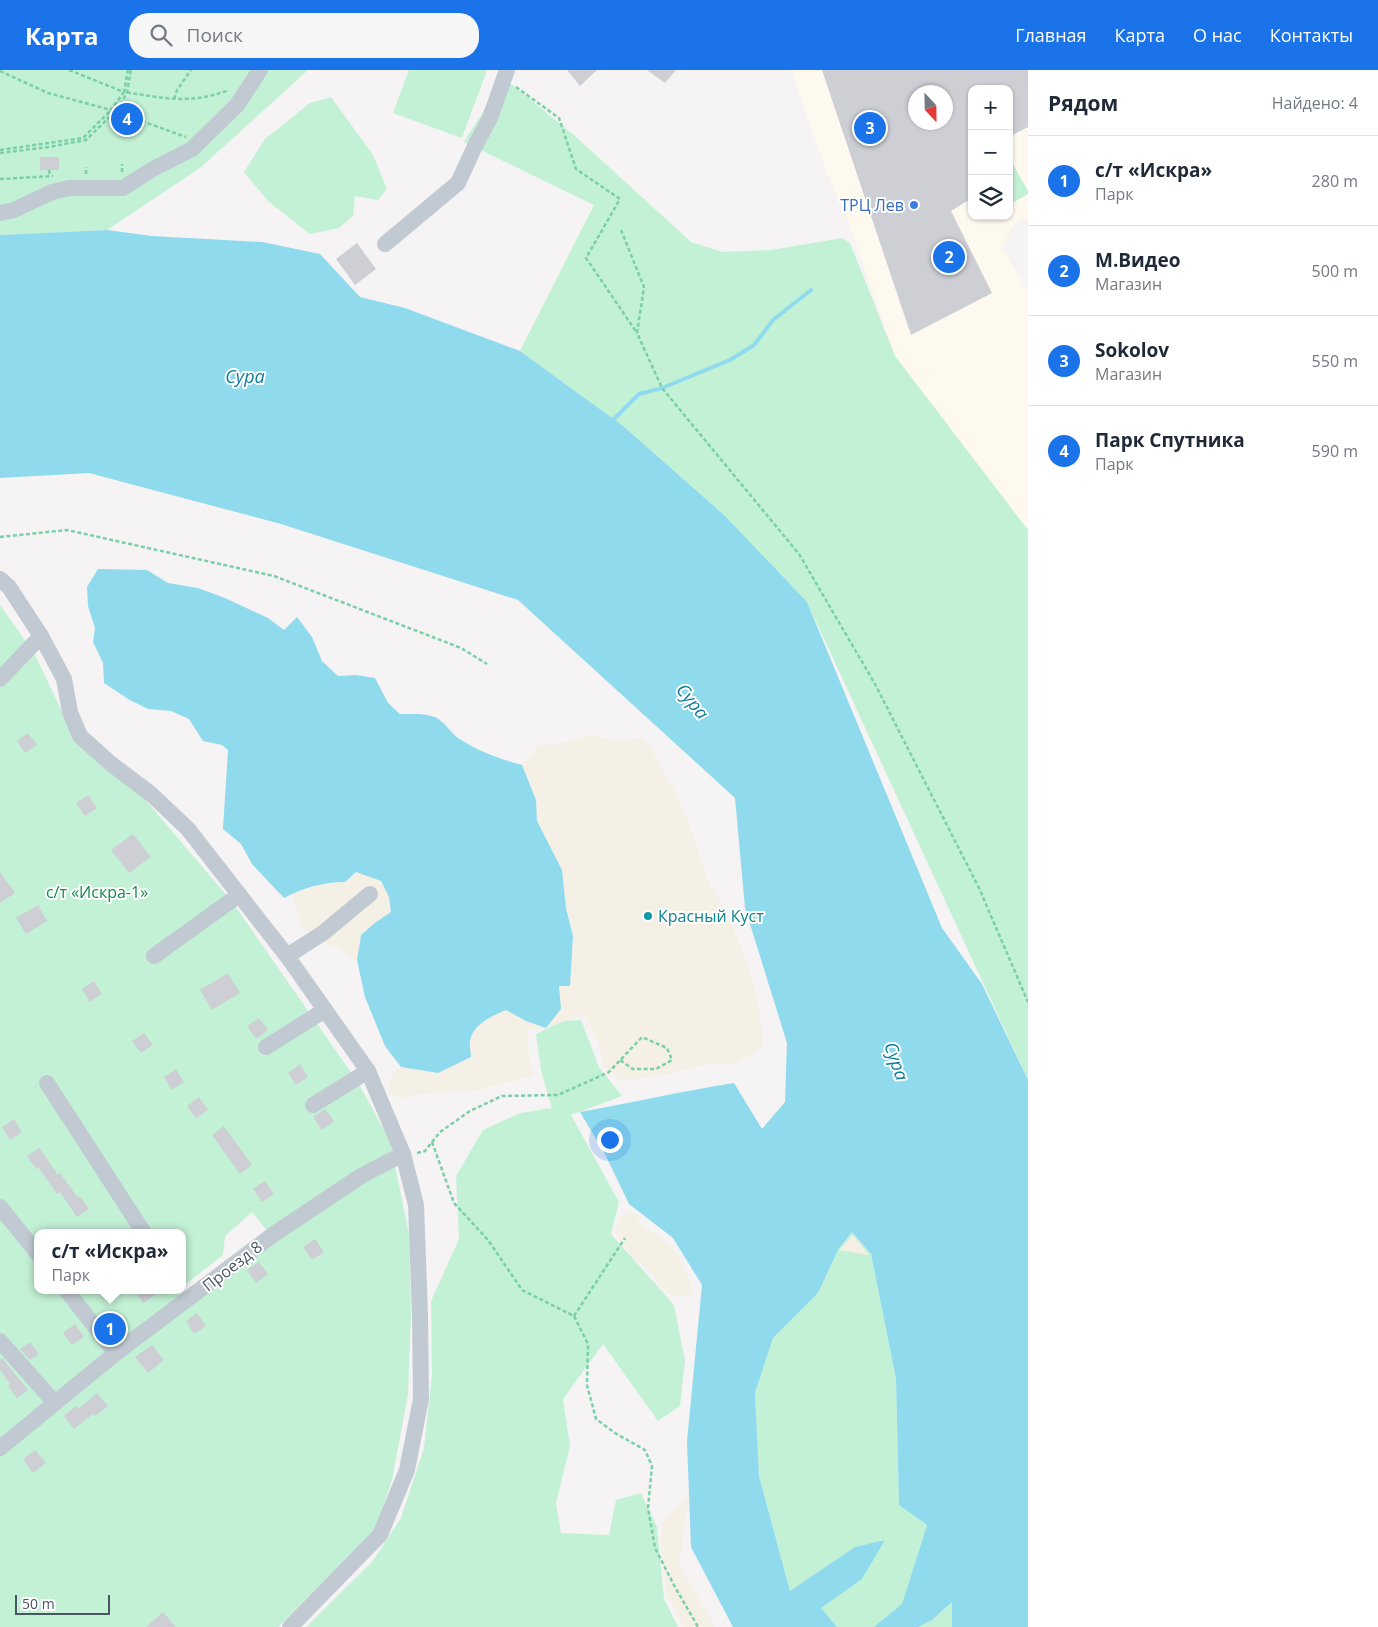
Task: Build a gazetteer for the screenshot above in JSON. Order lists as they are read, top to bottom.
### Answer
{
  "streets": {
    "street": ["Проезд 8"]
  },
  "water": ["Сура"],
  "parks": ["с/т «Искра-1»"],
  "places": ["ТРЦ Лев", "Красный Куст"],
  "scale_bar": "50 m",
  "north": "bottom",
  "page": {
    "header": "Карта",
    "search": "Поиск",
    "nav": [
      "Главная",
      "Карта",
      "О нас",
      "Контакты"
    ],
    "heading": ["Рядом", "Найдено: 4"],
    "map_buttons": ["+", "−"],
    "pins": [
      "4",
      "3",
      "2",
      "1"
    ],
    "list": [
      {
        "mark": "1",
        "name": "с/т «Искра»",
        "note": "Парк",
        "value": "280 m"
      },
      {
        "mark": "2",
        "name": "М.Видео",
        "note": "Магазин",
        "value": "500 m"
      },
      {
        "mark": "3",
        "name": "Sokolov",
        "note": "Магазин",
        "value": "550 m"
      },
      {
        "mark": "4",
        "name": "Парк Спутника",
        "note": "Парк",
        "value": "590 m"
      }
    ],
    "popup": ["с/т «Искра»", "Парк"],
    "scale": "50 m"
  }
}
